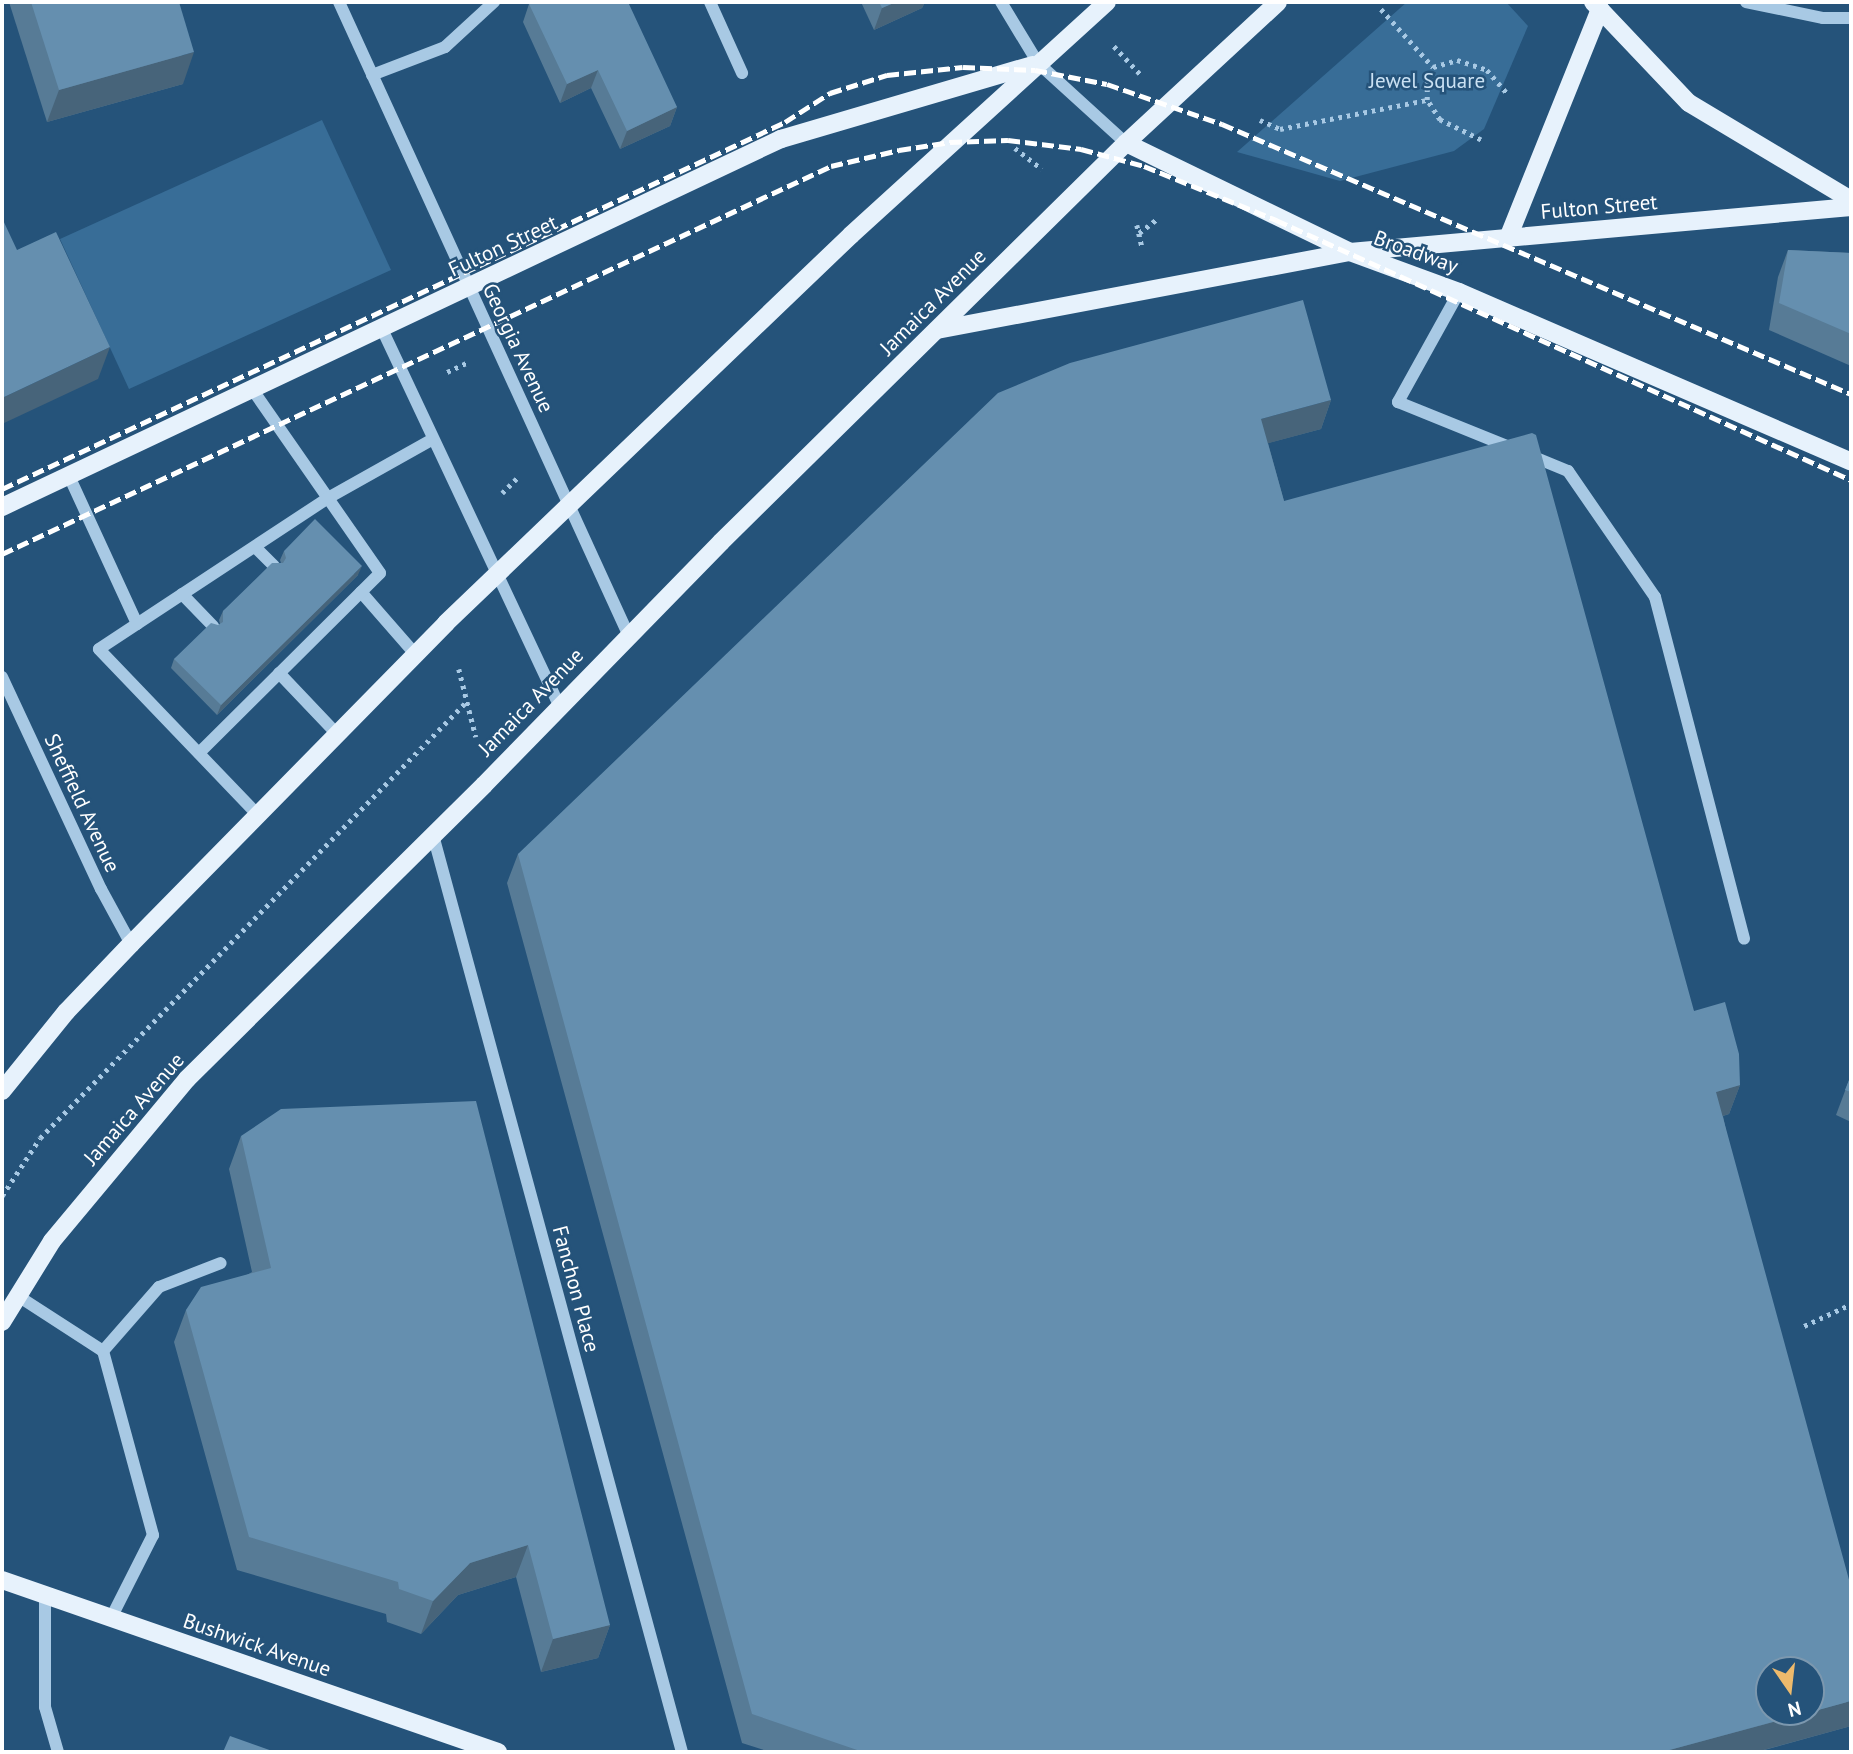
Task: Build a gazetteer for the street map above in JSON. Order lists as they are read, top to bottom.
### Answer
{
  "streets": {
    "main road": [
      "Fulton Street",
      "Broadway",
      "Jamaica Avenue",
      "Bushwick Avenue"
    ],
    "street": ["Georgia Avenue", "Sheffield Avenue", "Fanchon Place"]
  },
  "crossings": [
    ["Fulton Street", "Broadway"],
    ["Fulton Street", "Georgia Avenue"],
    ["Broadway", "Jamaica Avenue"],
    ["Jamaica Avenue", "Georgia Avenue"],
    ["Jamaica Avenue", "Fanchon Place"]
  ],
  "parks": ["Jewel Square"],
  "north": "bottom"
}
